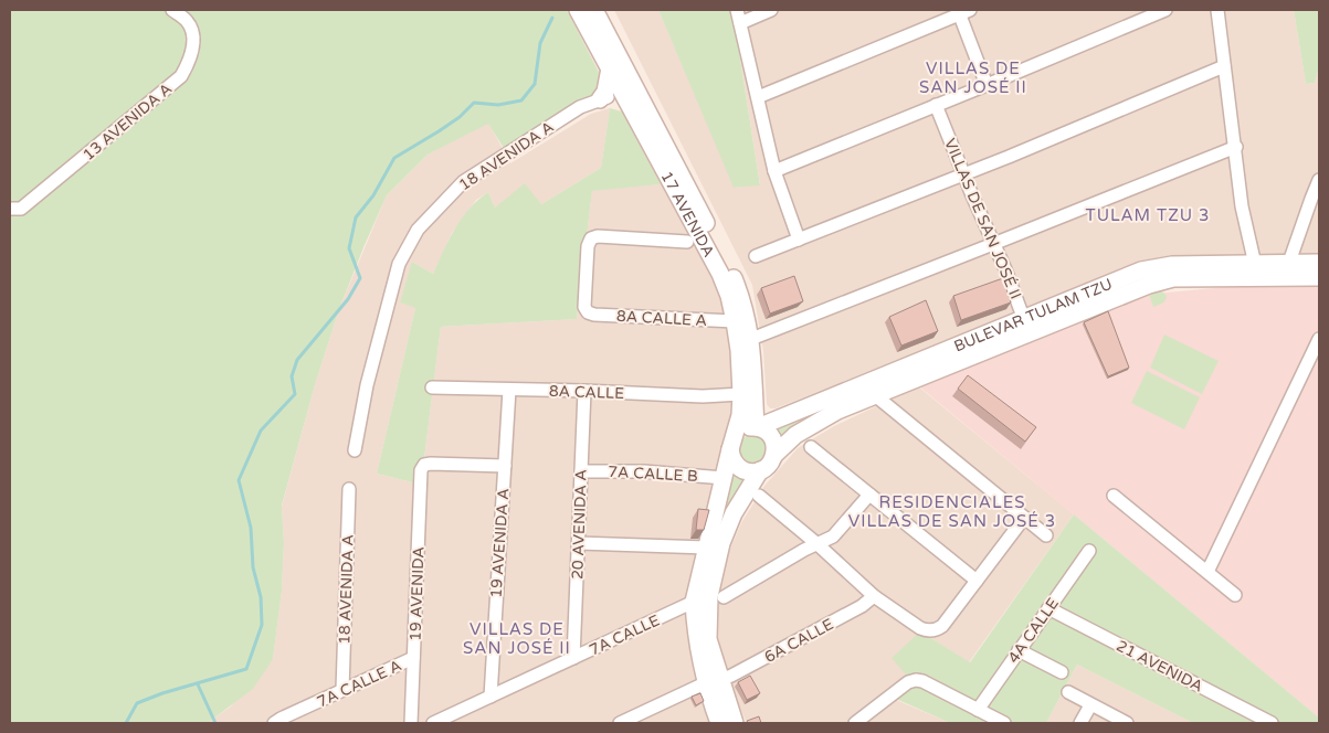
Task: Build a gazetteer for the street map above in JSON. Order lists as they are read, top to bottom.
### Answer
{
  "streets": {
    "main road": ["17 AVENIDA", "BULEVAR TULAM TZU"],
    "street": [
      "13 AVENIDA A",
      "18 AVENIDA A",
      "VILLAS DE SAN JOSÉ II",
      "8A CALLE A",
      "8A CALLE",
      "7A CALLE B",
      "20 AVENIDA A",
      "19 AVENIDA A",
      "19 AVENIDA",
      "4A CALLE",
      "7A CALLE",
      "6A CALLE",
      "21 AVENIDA",
      "7A CALLE A"
    ]
  },
  "crossings": [
    ["18 AVENIDA A", "17 AVENIDA"],
    ["18 AVENIDA A", "7A CALLE A"],
    ["17 AVENIDA", "BULEVAR TULAM TZU"],
    ["17 AVENIDA", "8A CALLE A"],
    ["17 AVENIDA", "8A CALLE"],
    ["17 AVENIDA", "7A CALLE B"],
    ["17 AVENIDA", "7A CALLE"],
    ["17 AVENIDA", "6A CALLE"],
    ["VILLAS DE SAN JOSÉ II", "BULEVAR TULAM TZU"],
    ["8A CALLE", "20 AVENIDA A"],
    ["8A CALLE", "19 AVENIDA A"],
    ["7A CALLE B", "20 AVENIDA A"],
    ["20 AVENIDA A", "7A CALLE"],
    ["19 AVENIDA A", "19 AVENIDA"],
    ["19 AVENIDA A", "7A CALLE"],
    ["19 AVENIDA", "7A CALLE A"],
    ["4A CALLE", "21 AVENIDA"]
  ],
  "districts": [
    "VILLAS DE SAN JOSÉ II",
    "TULAM TZU 3",
    "RESIDENCIALES VILLAS DE SAN JOSÉ 3",
    "VILLAS DE SAN JOSÉ II"
  ]
}
